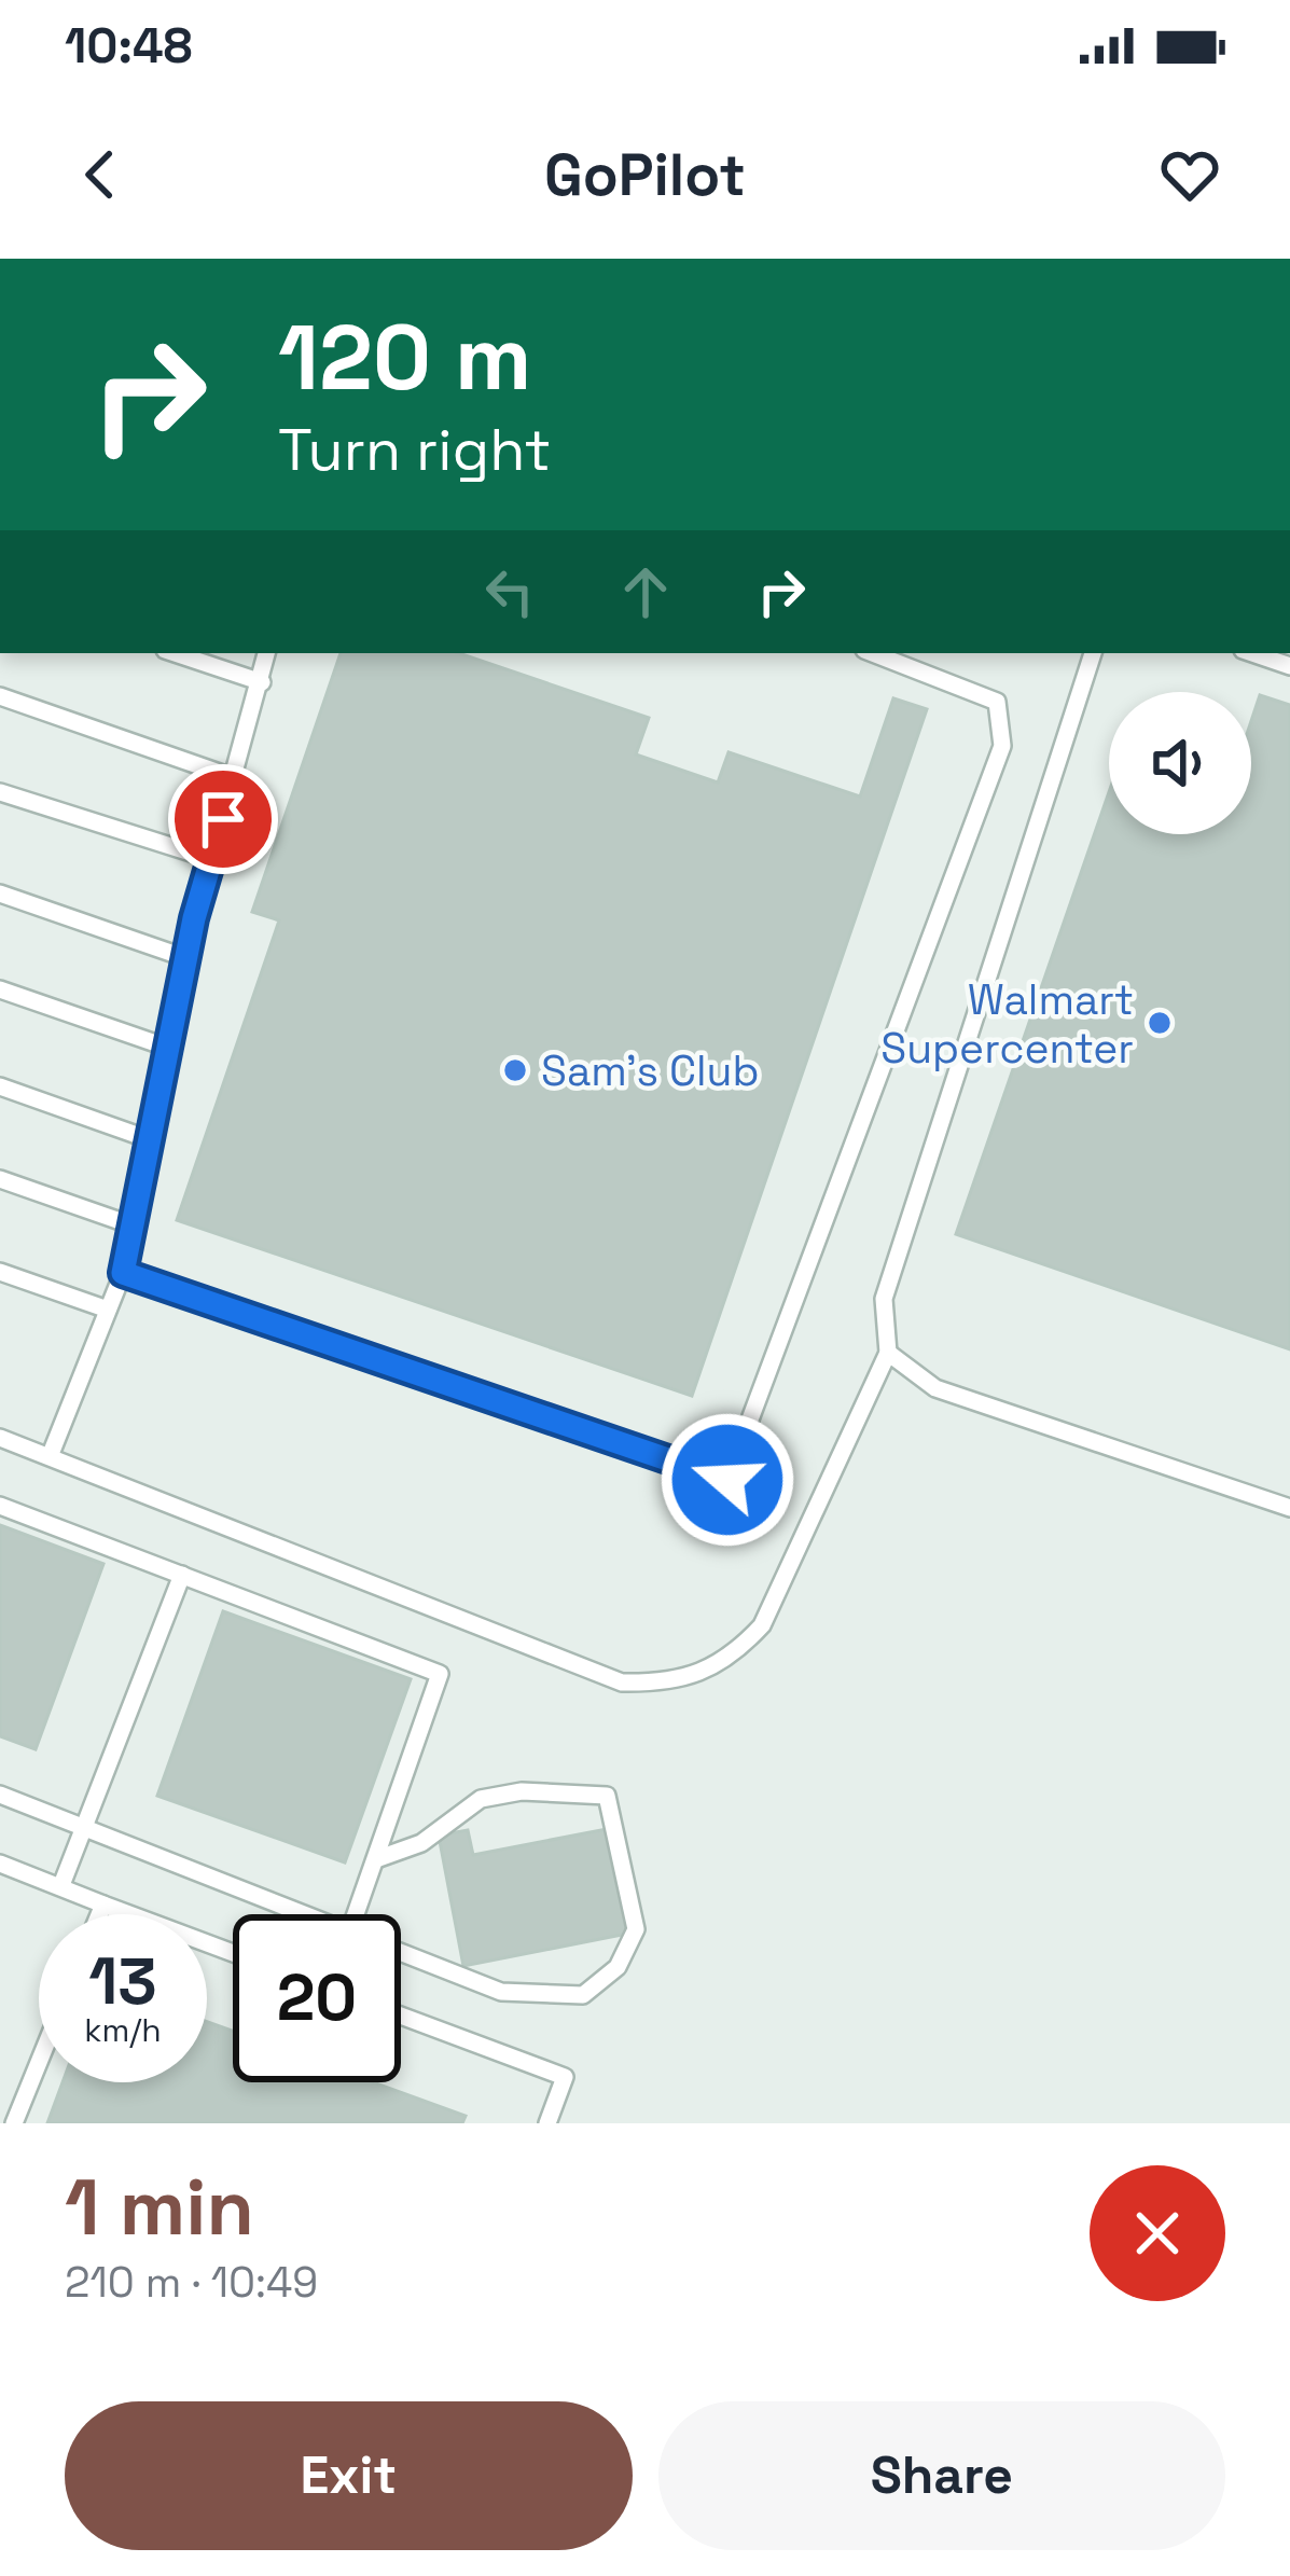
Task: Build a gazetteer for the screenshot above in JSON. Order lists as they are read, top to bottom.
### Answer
{
  "places": ["Walmart Supercenter", "Sam's Club"],
  "page": {
    "status": "10:48",
    "header": "GoPilot",
    "turn": ["120 m", "Turn right"],
    "speed": "13 km/h",
    "limit": "20",
    "heading": ["1 min", "210 m · 10:49"],
    "buttons": ["Exit", "Share"]
  }
}
